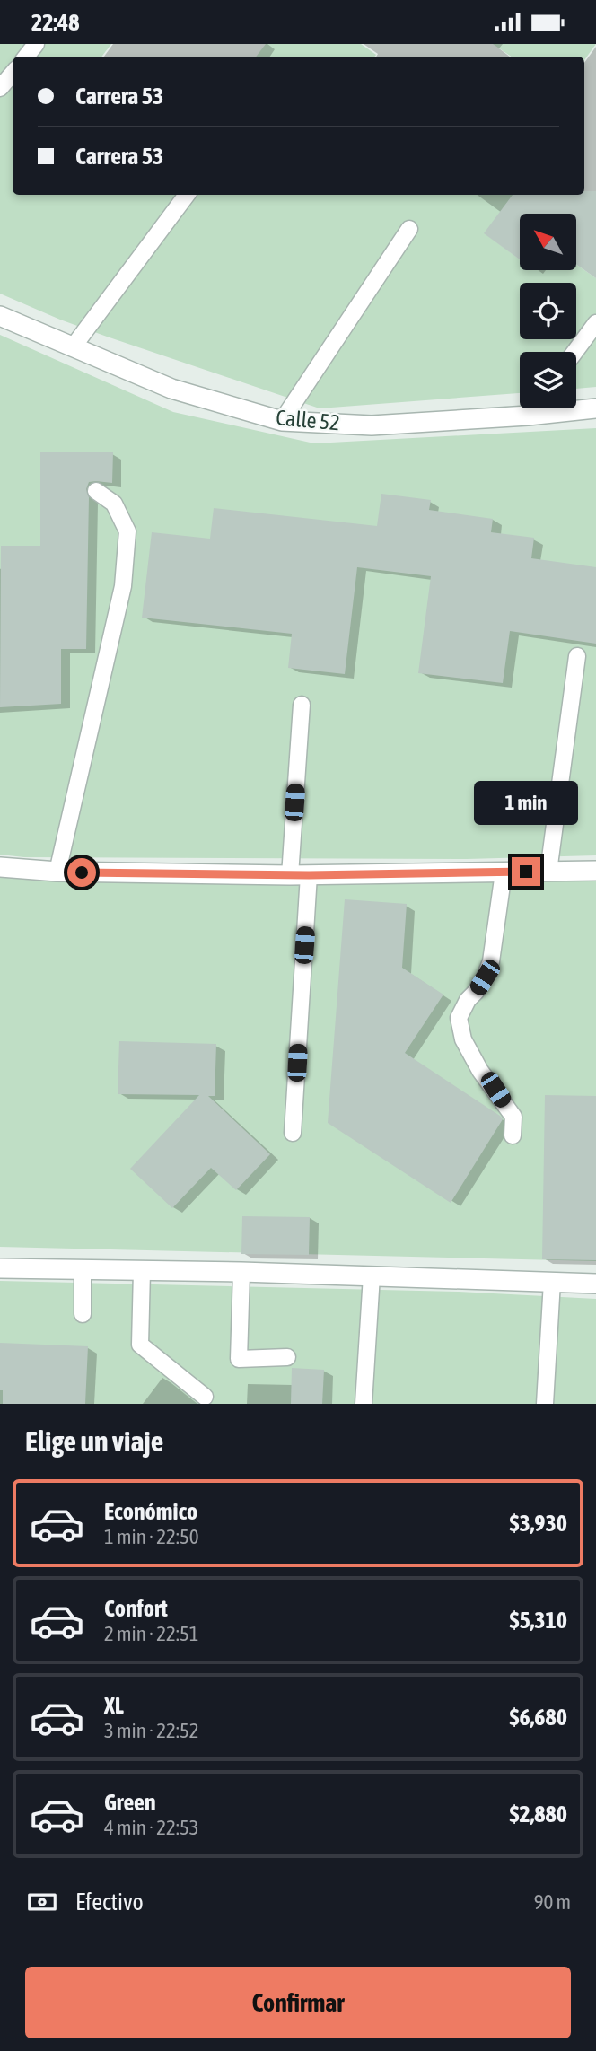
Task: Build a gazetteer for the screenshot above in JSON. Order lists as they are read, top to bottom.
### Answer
{
  "streets": {
    "street": ["Calle 52"]
  },
  "north": "top left",
  "page": {
    "status": "22:48",
    "banner": ["Carrera 53", "Carrera 53"],
    "bubble": "1 min",
    "heading": "Elige un viaje",
    "list": [
      {
        "name": "Económico",
        "note": "1 min · 22:50",
        "value": "$3,930"
      },
      {
        "name": "Confort",
        "note": "2 min · 22:51",
        "value": "$5,310"
      },
      {
        "name": "XL",
        "note": "3 min · 22:52",
        "value": "$6,680"
      },
      {
        "name": "Green",
        "note": "4 min · 22:53",
        "value": "$2,880"
      }
    ],
    "pay": ["Efectivo", "90 m"],
    "buttons": "Confirmar"
  }
}
